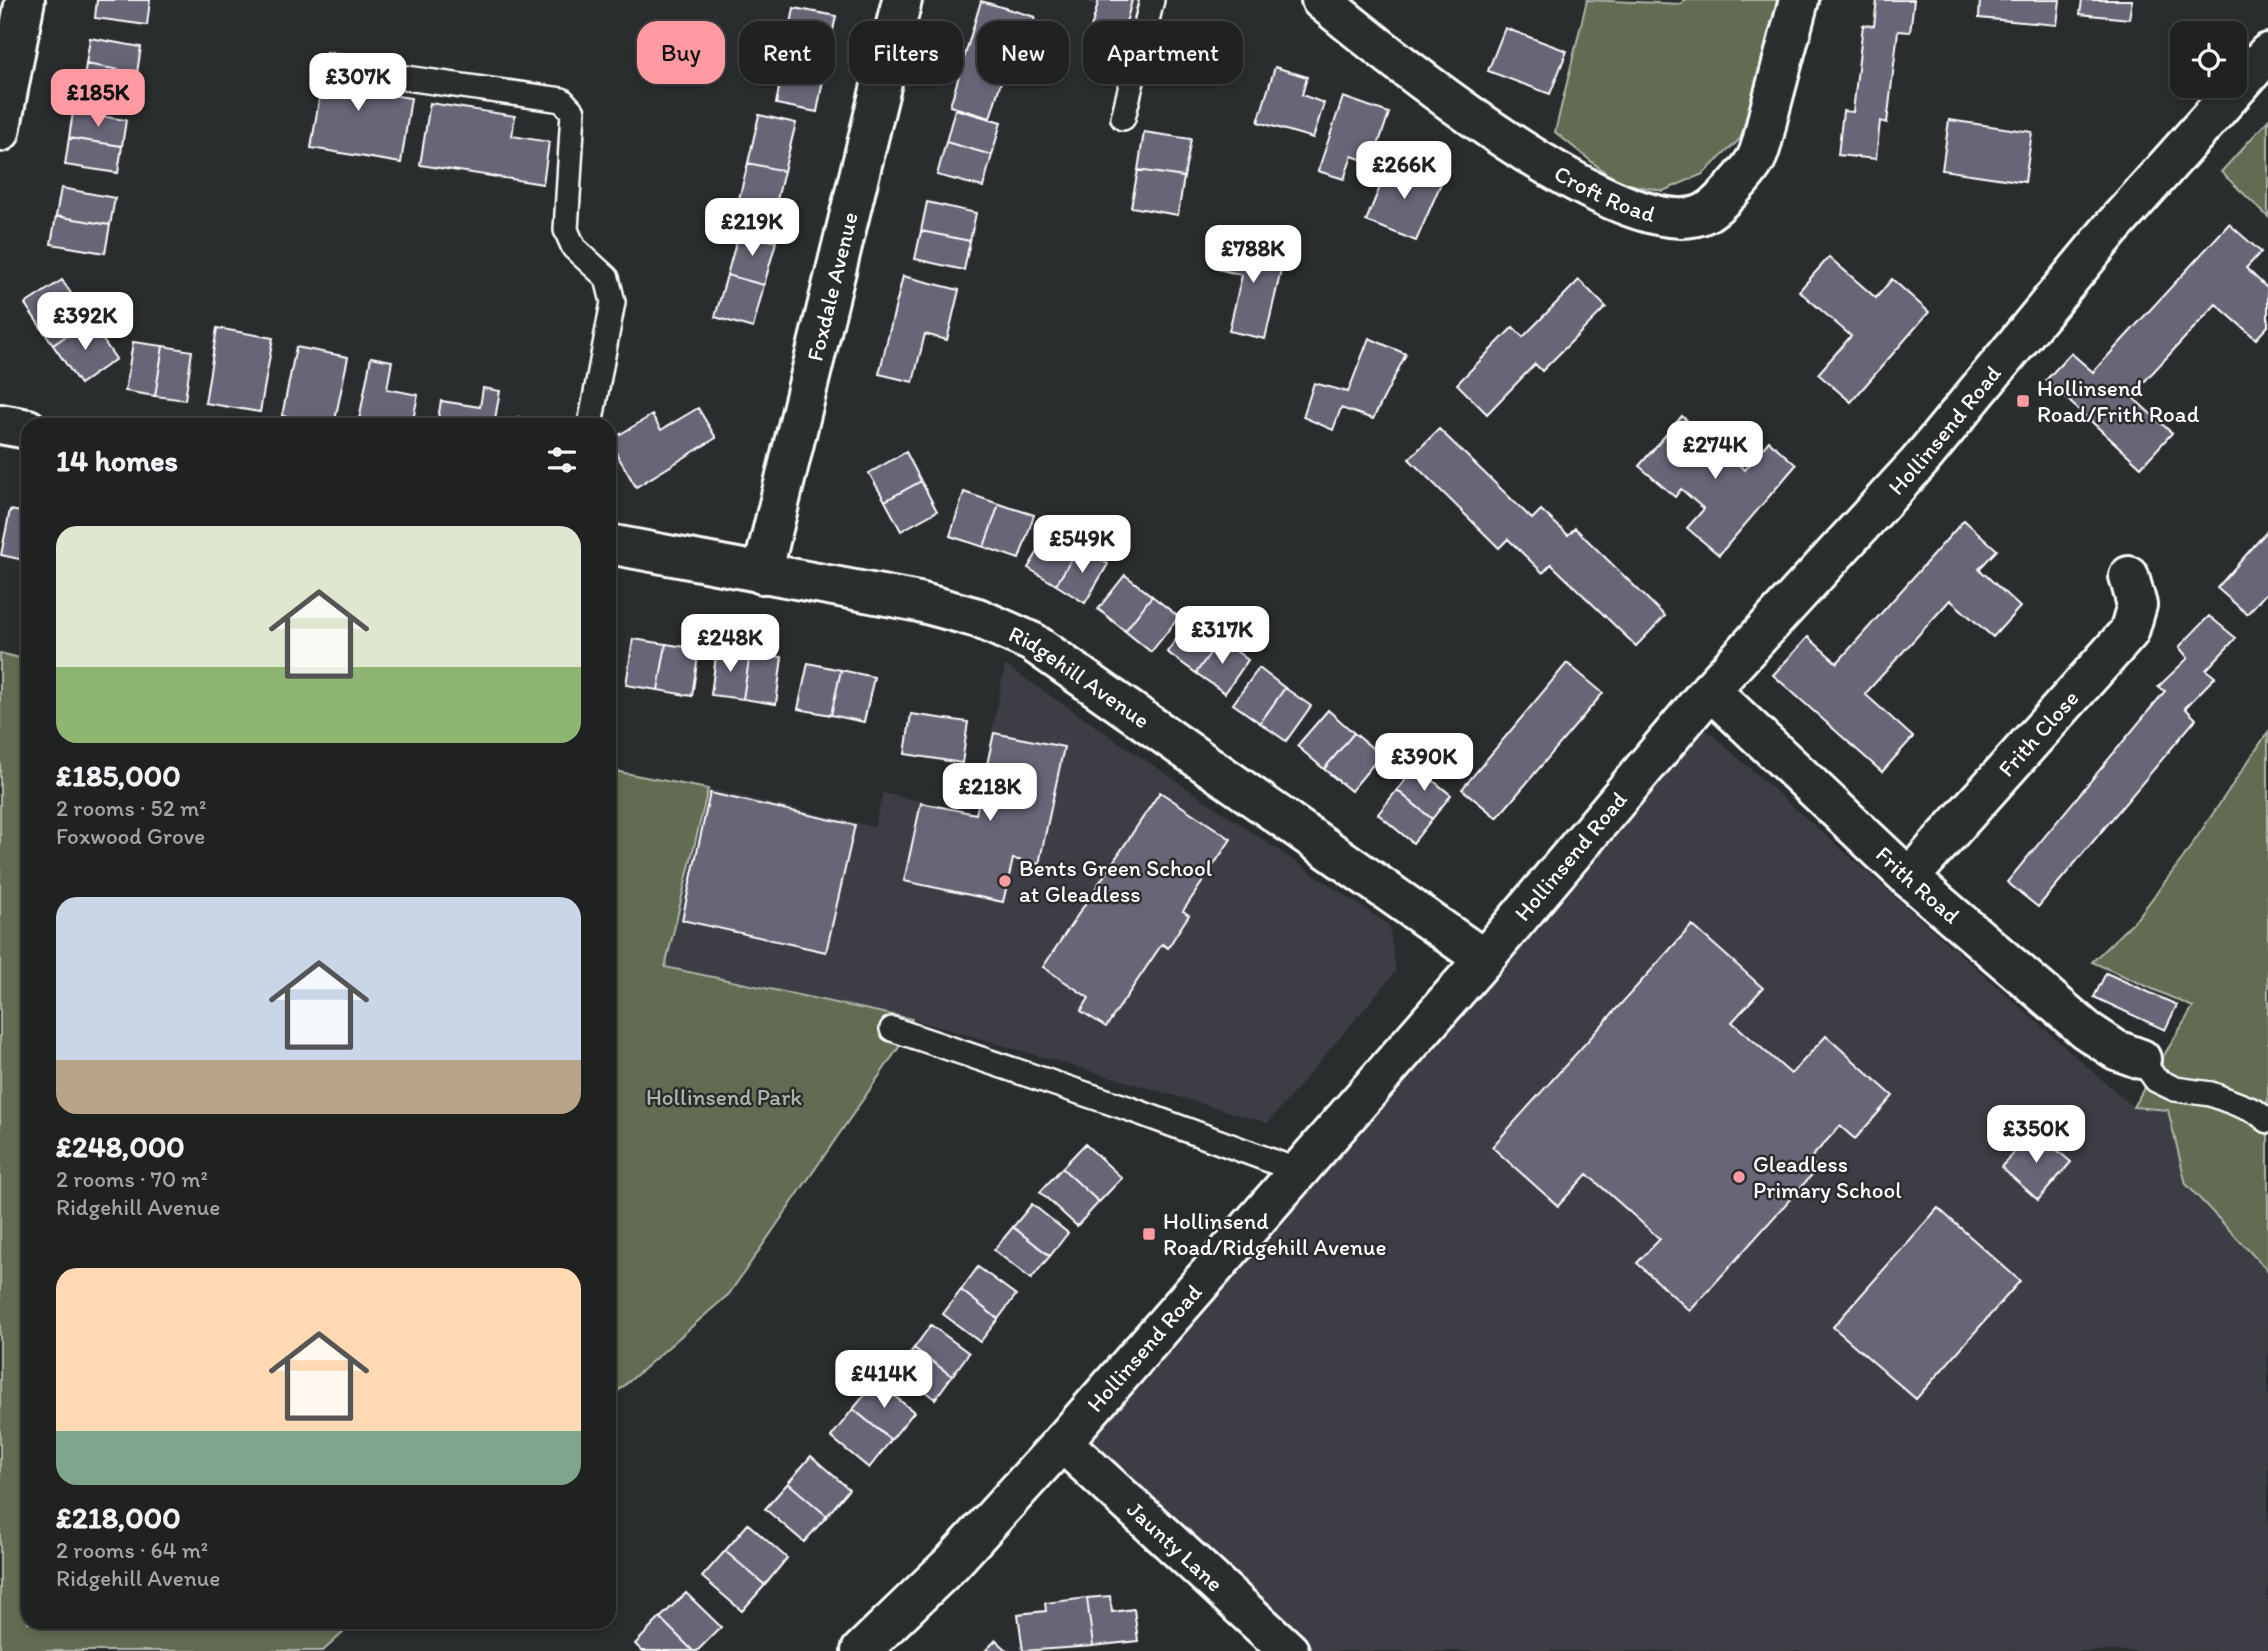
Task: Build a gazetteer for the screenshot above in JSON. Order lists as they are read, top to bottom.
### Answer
{
  "streets": {
    "street": [
      "Croft Road",
      "Foxdale Avenue",
      "Hollinsend Road",
      "Ridgehill Avenue",
      "Frith Close",
      "Frith Road",
      "Jaunty Lane"
    ]
  },
  "crossings": [
    ["Foxdale Avenue", "Ridgehill Avenue"],
    ["Hollinsend Road", "Ridgehill Avenue"],
    ["Hollinsend Road", "Frith Road"],
    ["Hollinsend Road", "Jaunty Lane"],
    ["Frith Close", "Frith Road"]
  ],
  "parks": ["Hollinsend Park"],
  "places": {
    "transit": ["Hollinsend Road/Frith Road", "Hollinsend Road/Ridgehill Avenue"],
    "other": ["Bents Green School at Gleadless", "Gleadless Primary School"]
  },
  "page": {
    "chip": [
      "Buy",
      "Rent",
      "Filters",
      "New",
      "Apartment"
    ],
    "price": [
      "£307K",
      "£185K",
      "£266K",
      "£219K",
      "£788K",
      "£392K",
      "£274K",
      "£549K",
      "£317K",
      "£248K",
      "£390K",
      "£218K",
      "£350K",
      "£414K"
    ],
    "heading": "14 homes",
    "list": [
      {
        "name": "£185,000",
        "note": "2 rooms · 52 m² · Foxwood Grove"
      },
      {
        "name": "£248,000",
        "note": "2 rooms · 70 m² · Ridgehill Avenue"
      },
      {
        "name": "£218,000",
        "note": "2 rooms · 64 m² · Ridgehill Avenue"
      }
    ]
  }
}
